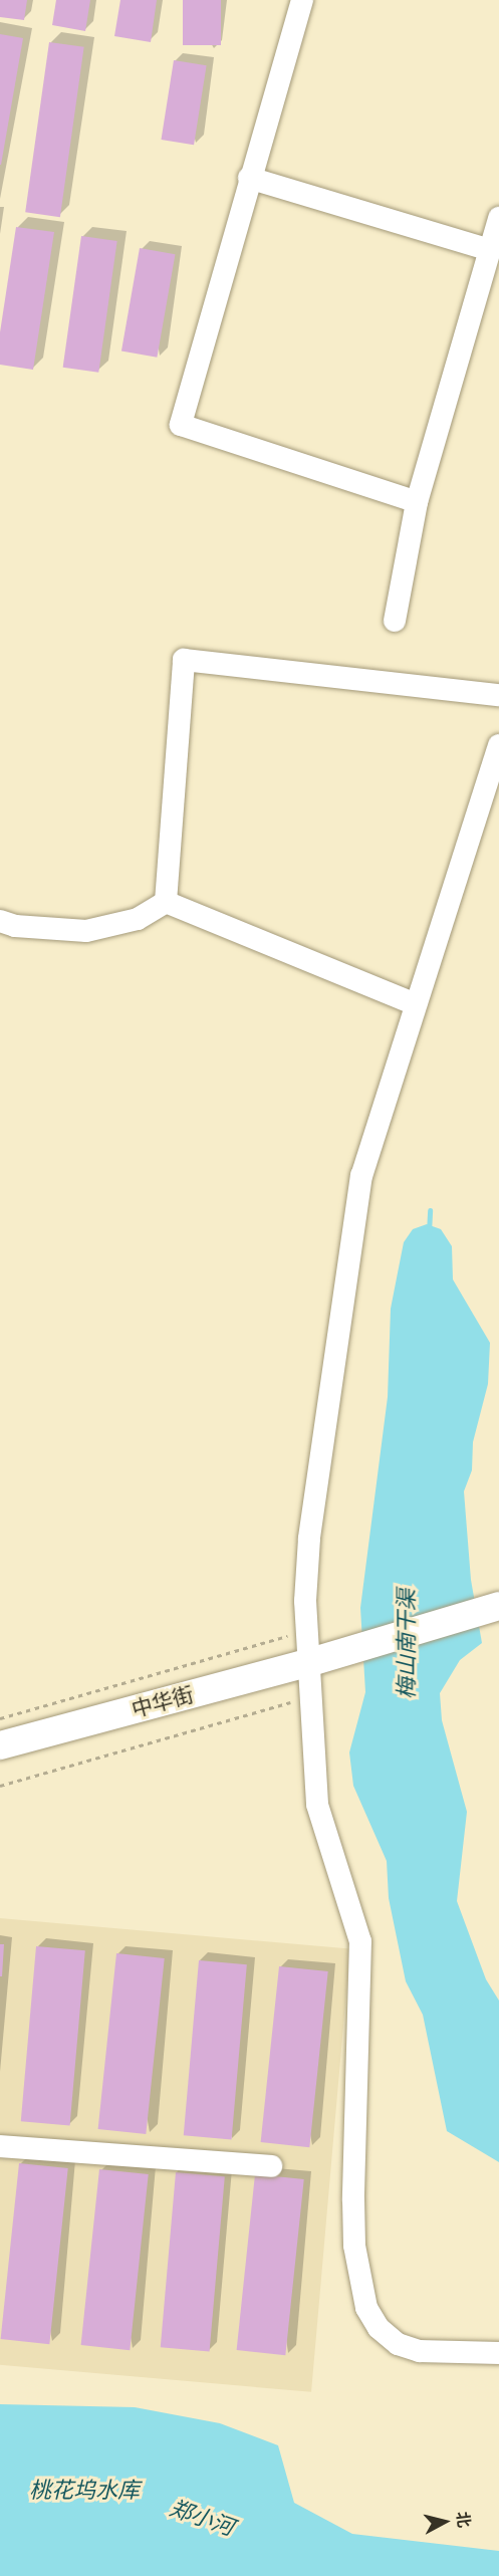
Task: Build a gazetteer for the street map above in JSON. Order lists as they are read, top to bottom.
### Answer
{
  "streets": {
    "main road": ["中华街"]
  },
  "water": ["梅山南干渠", "桃花坞水库", "郑小河"],
  "north": "right"
}
